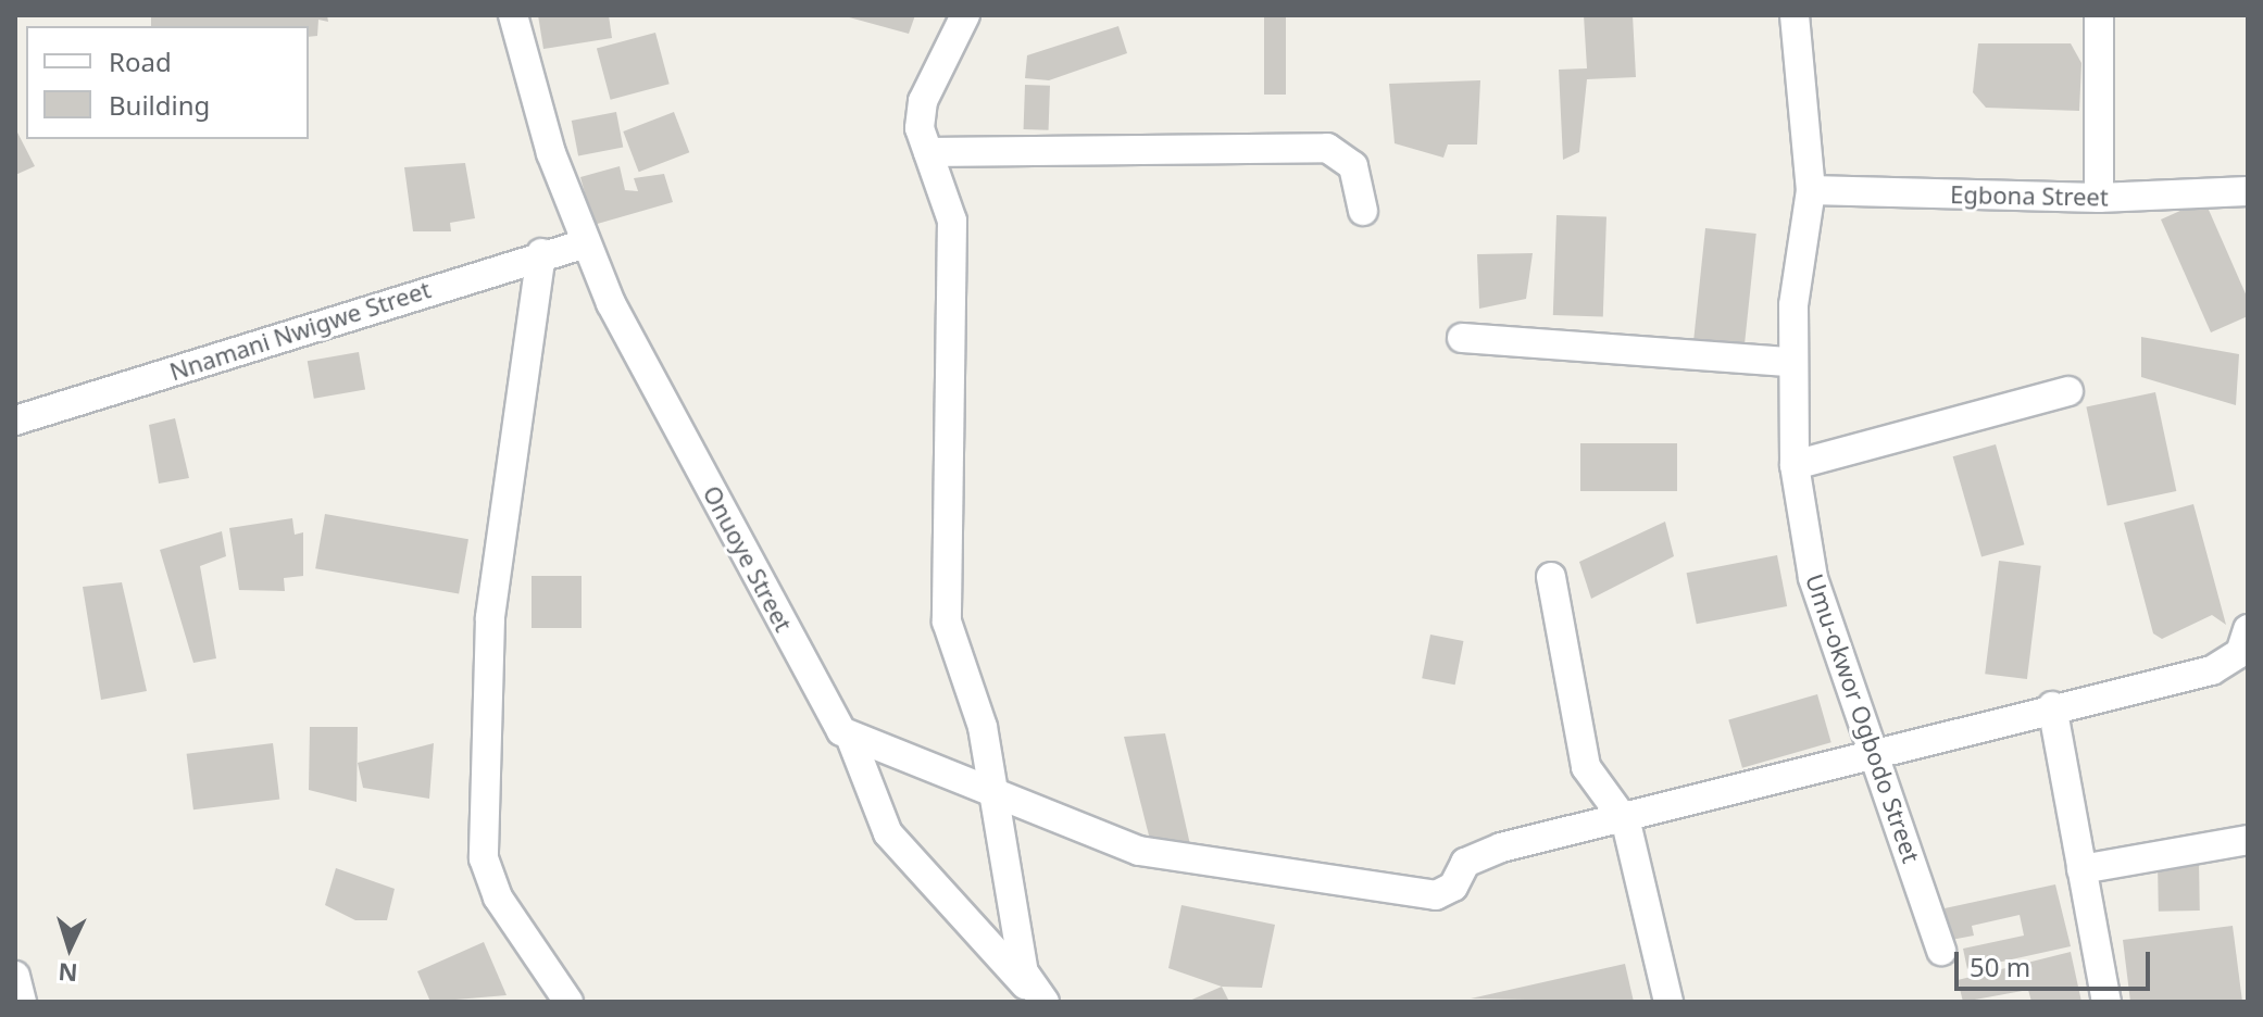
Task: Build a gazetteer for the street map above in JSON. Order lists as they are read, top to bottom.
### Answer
{
  "streets": {
    "street": [
      "Egbona Street",
      "Nnamani Nwigwe Street",
      "Onuoye Street",
      "Umu-okwor Ogbodo Street"
    ]
  },
  "crossings": [
    ["Egbona Street", "Umu-okwor Ogbodo Street"],
    ["Nnamani Nwigwe Street", "Onuoye Street"]
  ],
  "legend": ["Road", "Building"],
  "scale_bar": "50 m",
  "north": "bottom"
}
